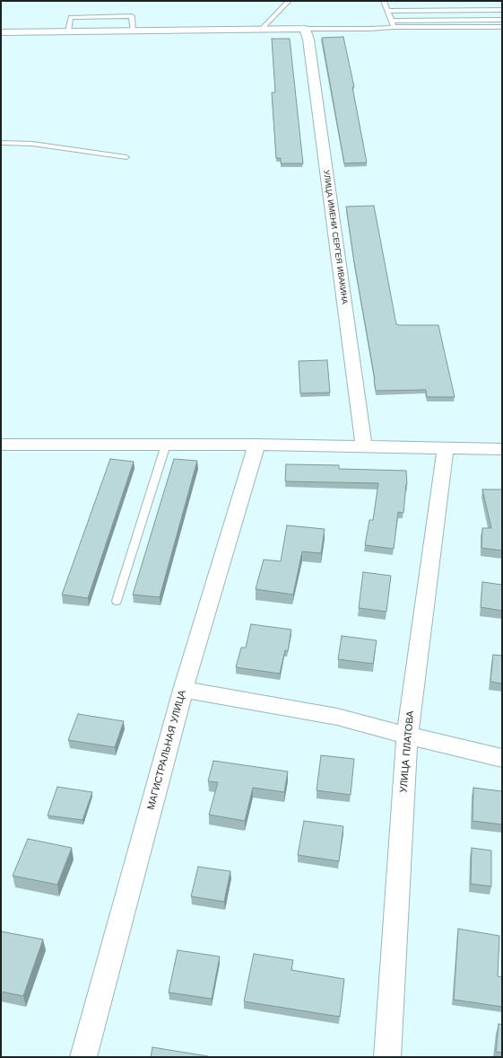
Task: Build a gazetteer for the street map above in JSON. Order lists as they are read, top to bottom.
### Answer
{
  "streets": {
    "street": ["УЛИЦА ИМЕНИ СЕРГЕЯ ИВАКИНА", "МАГИСТРАЛЬНАЯ УЛИЦА", "УЛИЦА ПЛАТОВА"]
  }
}
